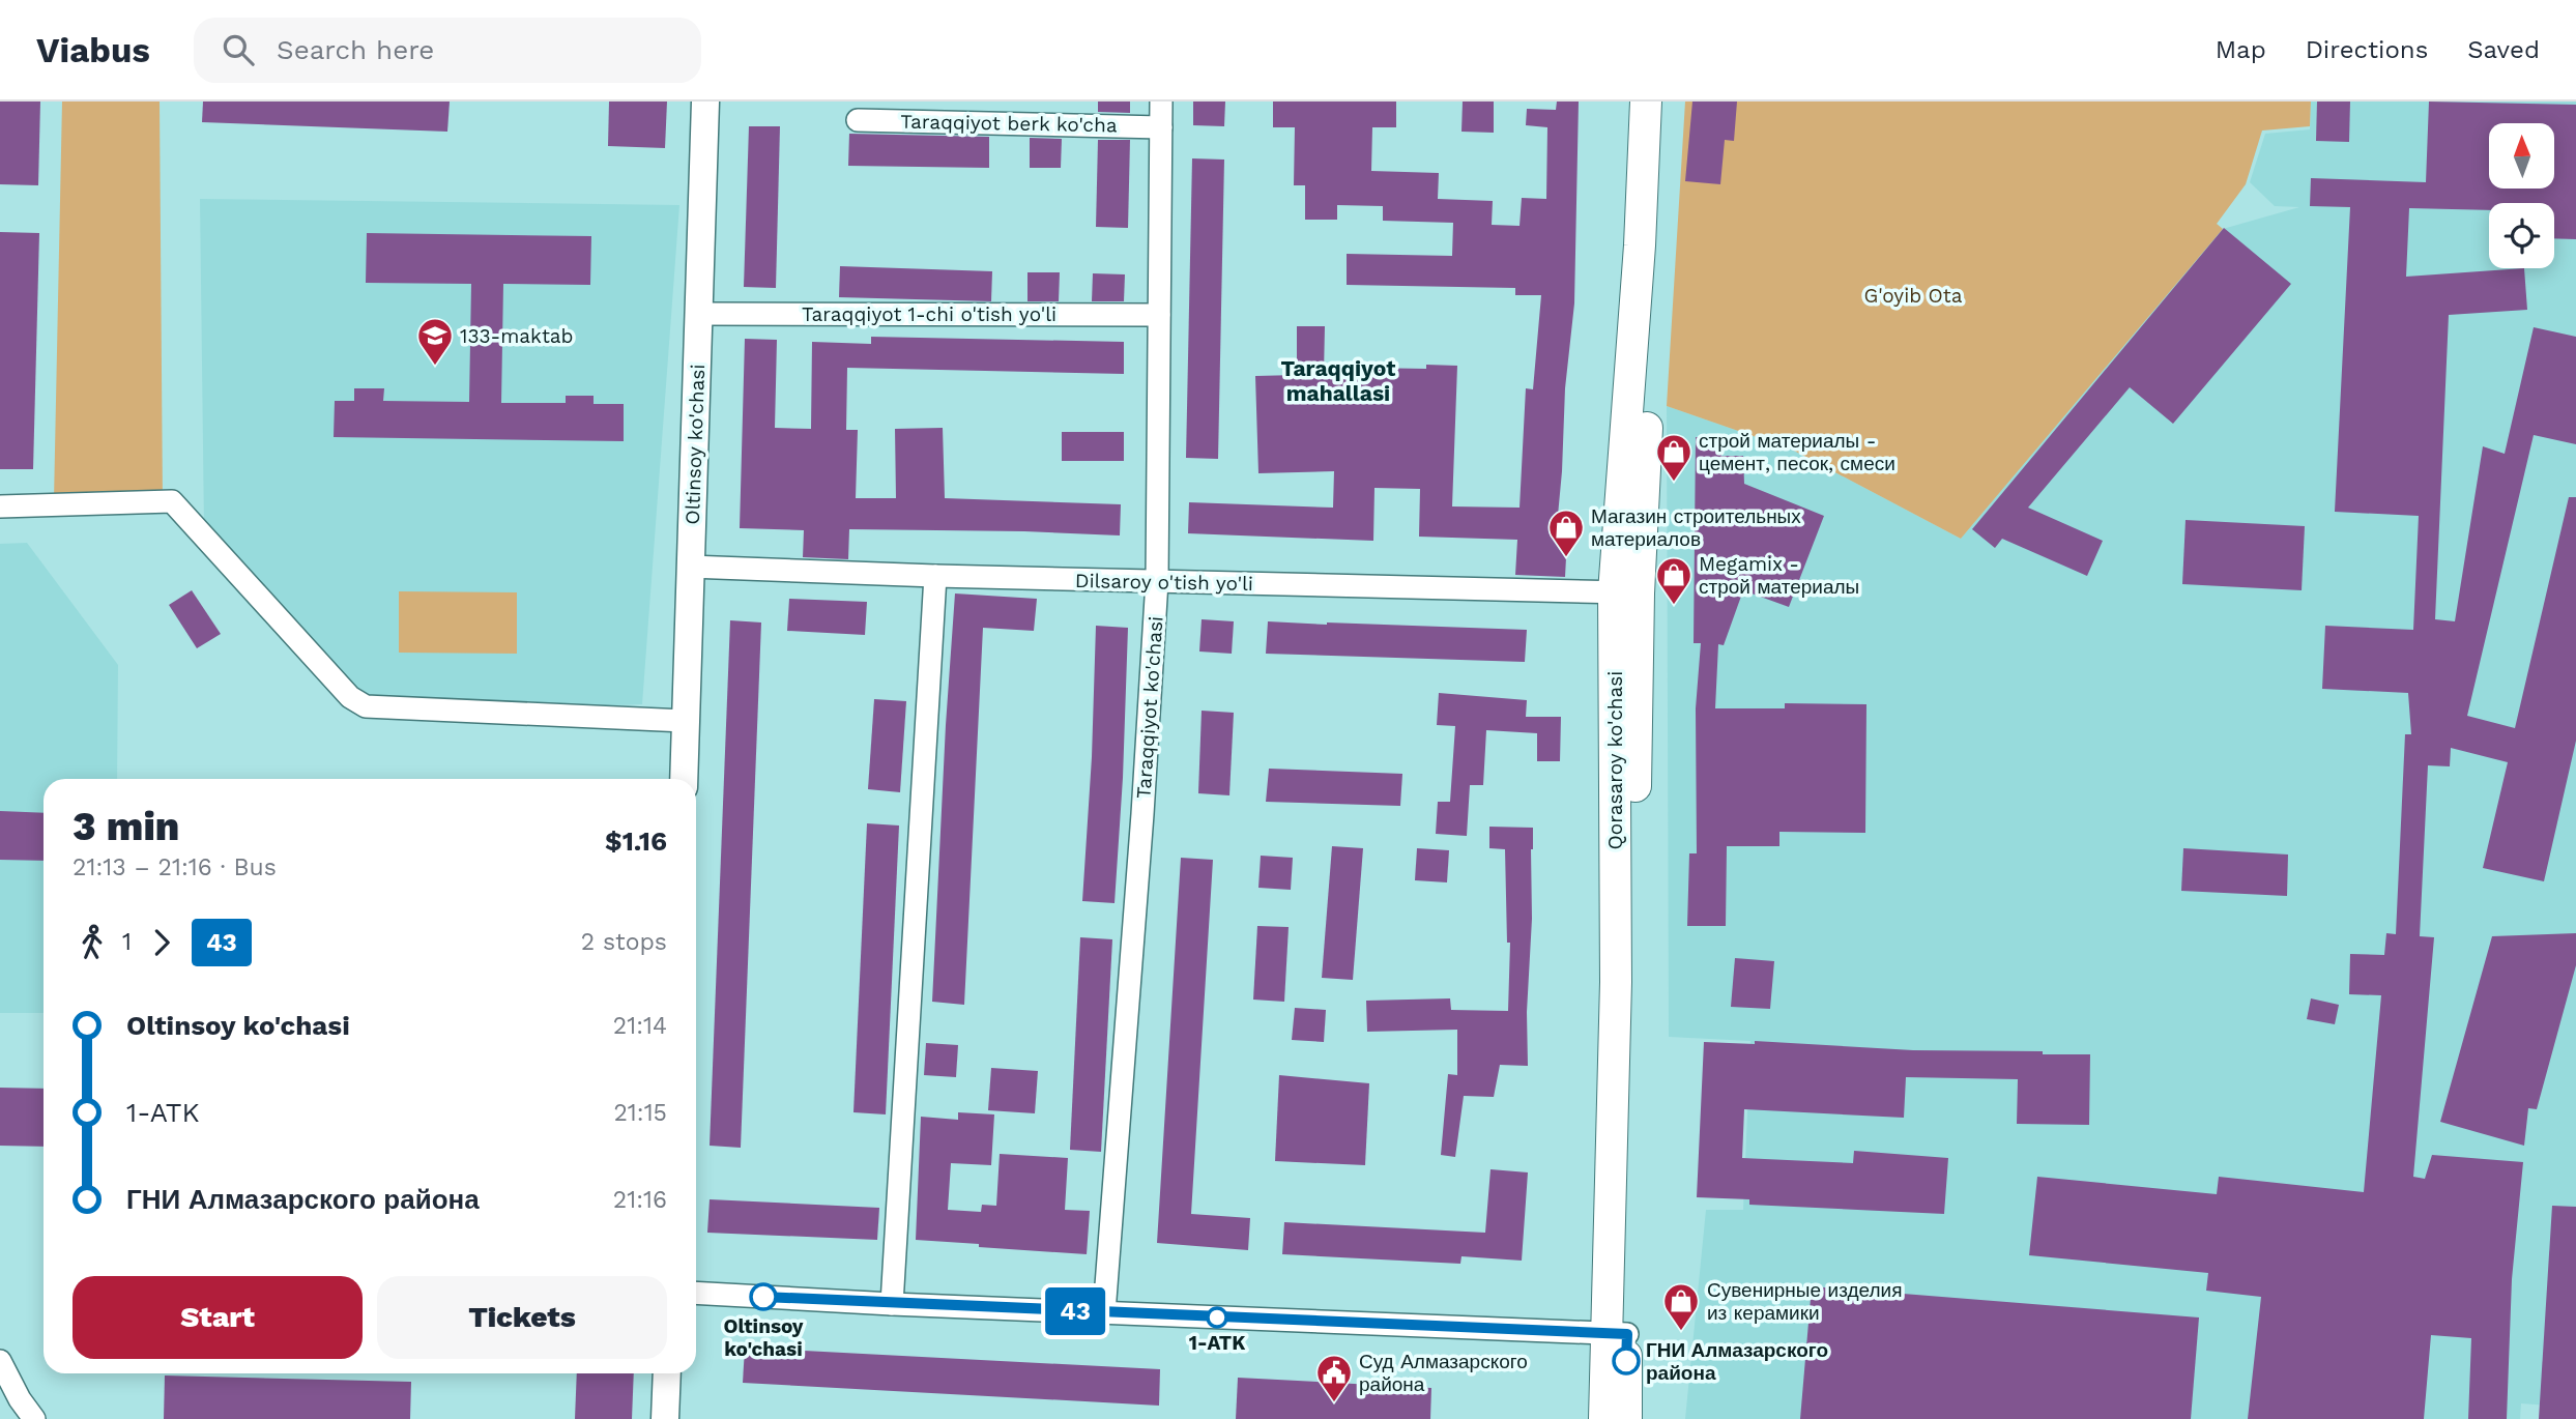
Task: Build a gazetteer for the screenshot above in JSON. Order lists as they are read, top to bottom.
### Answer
{
  "streets": {
    "main road": ["Qorasaroy ko'chasi"],
    "street": [
      "Taraqqiyot berk ko'cha",
      "Taraqqiyot 1-chi o'tish yo'li",
      "Oltinsoy ko'chasi",
      "Dilsaroy o'tish yo'li",
      "Taraqqiyot ko'chasi"
    ]
  },
  "crossings": [
    ["Taraqqiyot berk ko'cha", "Taraqqiyot ko'chasi"],
    ["Taraqqiyot 1-chi o'tish yo'li", "Oltinsoy ko'chasi"],
    ["Taraqqiyot 1-chi o'tish yo'li", "Taraqqiyot ko'chasi"],
    ["Oltinsoy ko'chasi", "Dilsaroy o'tish yo'li"],
    ["Dilsaroy o'tish yo'li", "Taraqqiyot ko'chasi"],
    ["Dilsaroy o'tish yo'li", "Qorasaroy ko'chasi"]
  ],
  "districts": ["Taraqqiyot mahallasi"],
  "parks": ["G'oyib Ota"],
  "places": {
    "school or university": ["133-maktab"],
    "shop": [
      "строй материалы - цемент, песок, смеси",
      "Магазин строительных материалов",
      "Megamix - строй материалы",
      "Сувенирные изделия из керамики"
    ],
    "other": ["Oltinsoy ko'chasi", "1-ATK", "ГНИ Алмазарского района"],
    "public building": ["Суд Алмазарского района"]
  },
  "lines": ["bus line 43"],
  "north": "top",
  "page": {
    "header": "Viabus",
    "search": "Search here",
    "nav": ["Map", "Directions", "Saved"],
    "on_map": "43",
    "heading": ["3 min", "21:13 – 21:16 · Bus", "$1.16"],
    "legs": ["1", "43", "2 stops"],
    "list": [
      {
        "name": "Oltinsoy ko'chasi",
        "value": "21:14"
      },
      {
        "name": "1-ATK",
        "value": "21:15"
      },
      {
        "name": "ГНИ Алмазарского района",
        "value": "21:16"
      }
    ],
    "buttons": ["Start", "Tickets"]
  }
}
